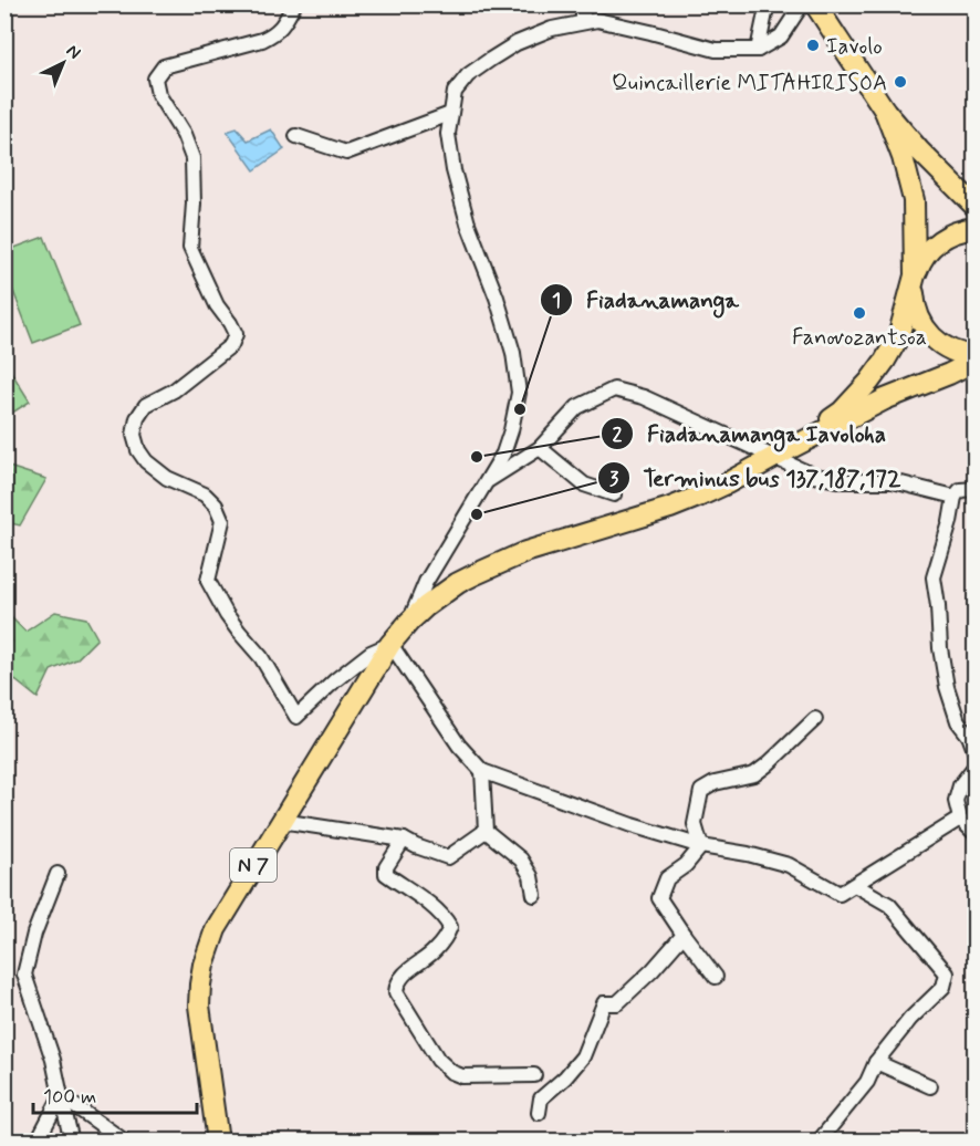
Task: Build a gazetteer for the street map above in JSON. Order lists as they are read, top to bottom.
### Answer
{
  "streets": {
    "main road": ["N 7"]
  },
  "places": [
    "Iavolo",
    "Quincaillerie MITAHIRISOA",
    "Fanovozantsoa",
    "Fiadanamanga",
    "Fiadanamanga Iavoloha",
    "Terminus bus 137,187,172"
  ],
  "scale_bar": "100 m",
  "north": "top right"
}
